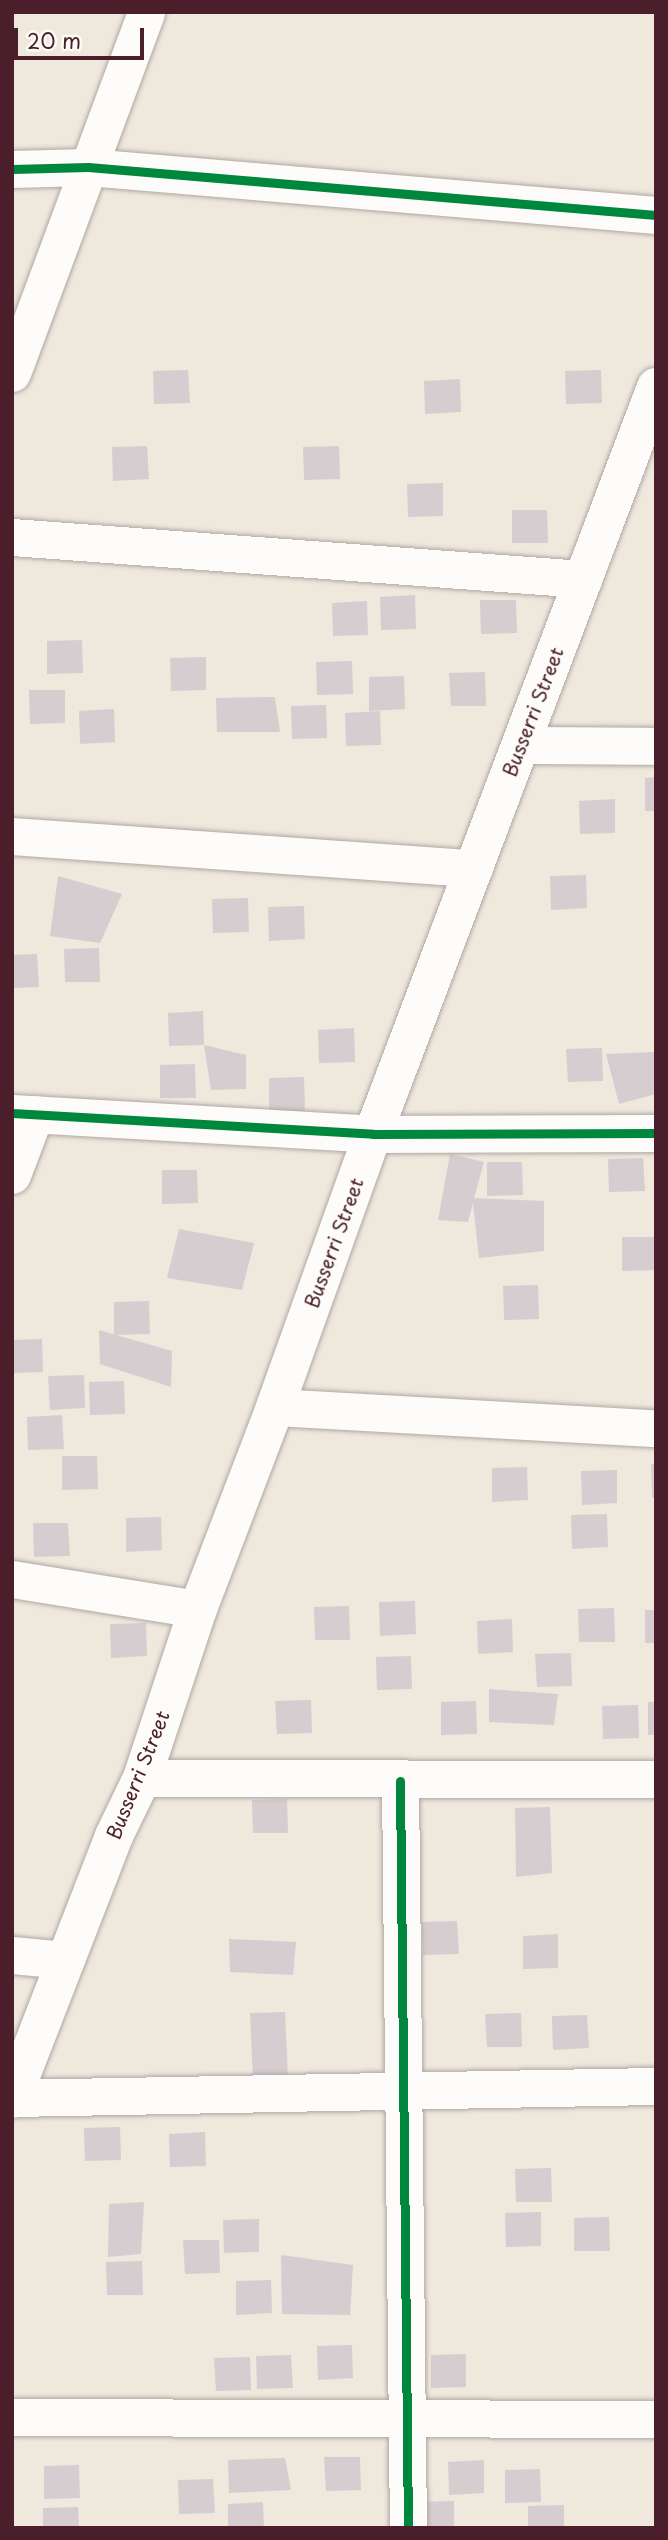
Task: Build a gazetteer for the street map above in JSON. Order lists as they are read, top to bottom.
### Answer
{
  "streets": {
    "main road": ["Busserri Street"]
  },
  "scale_bar": "20 m"
}
